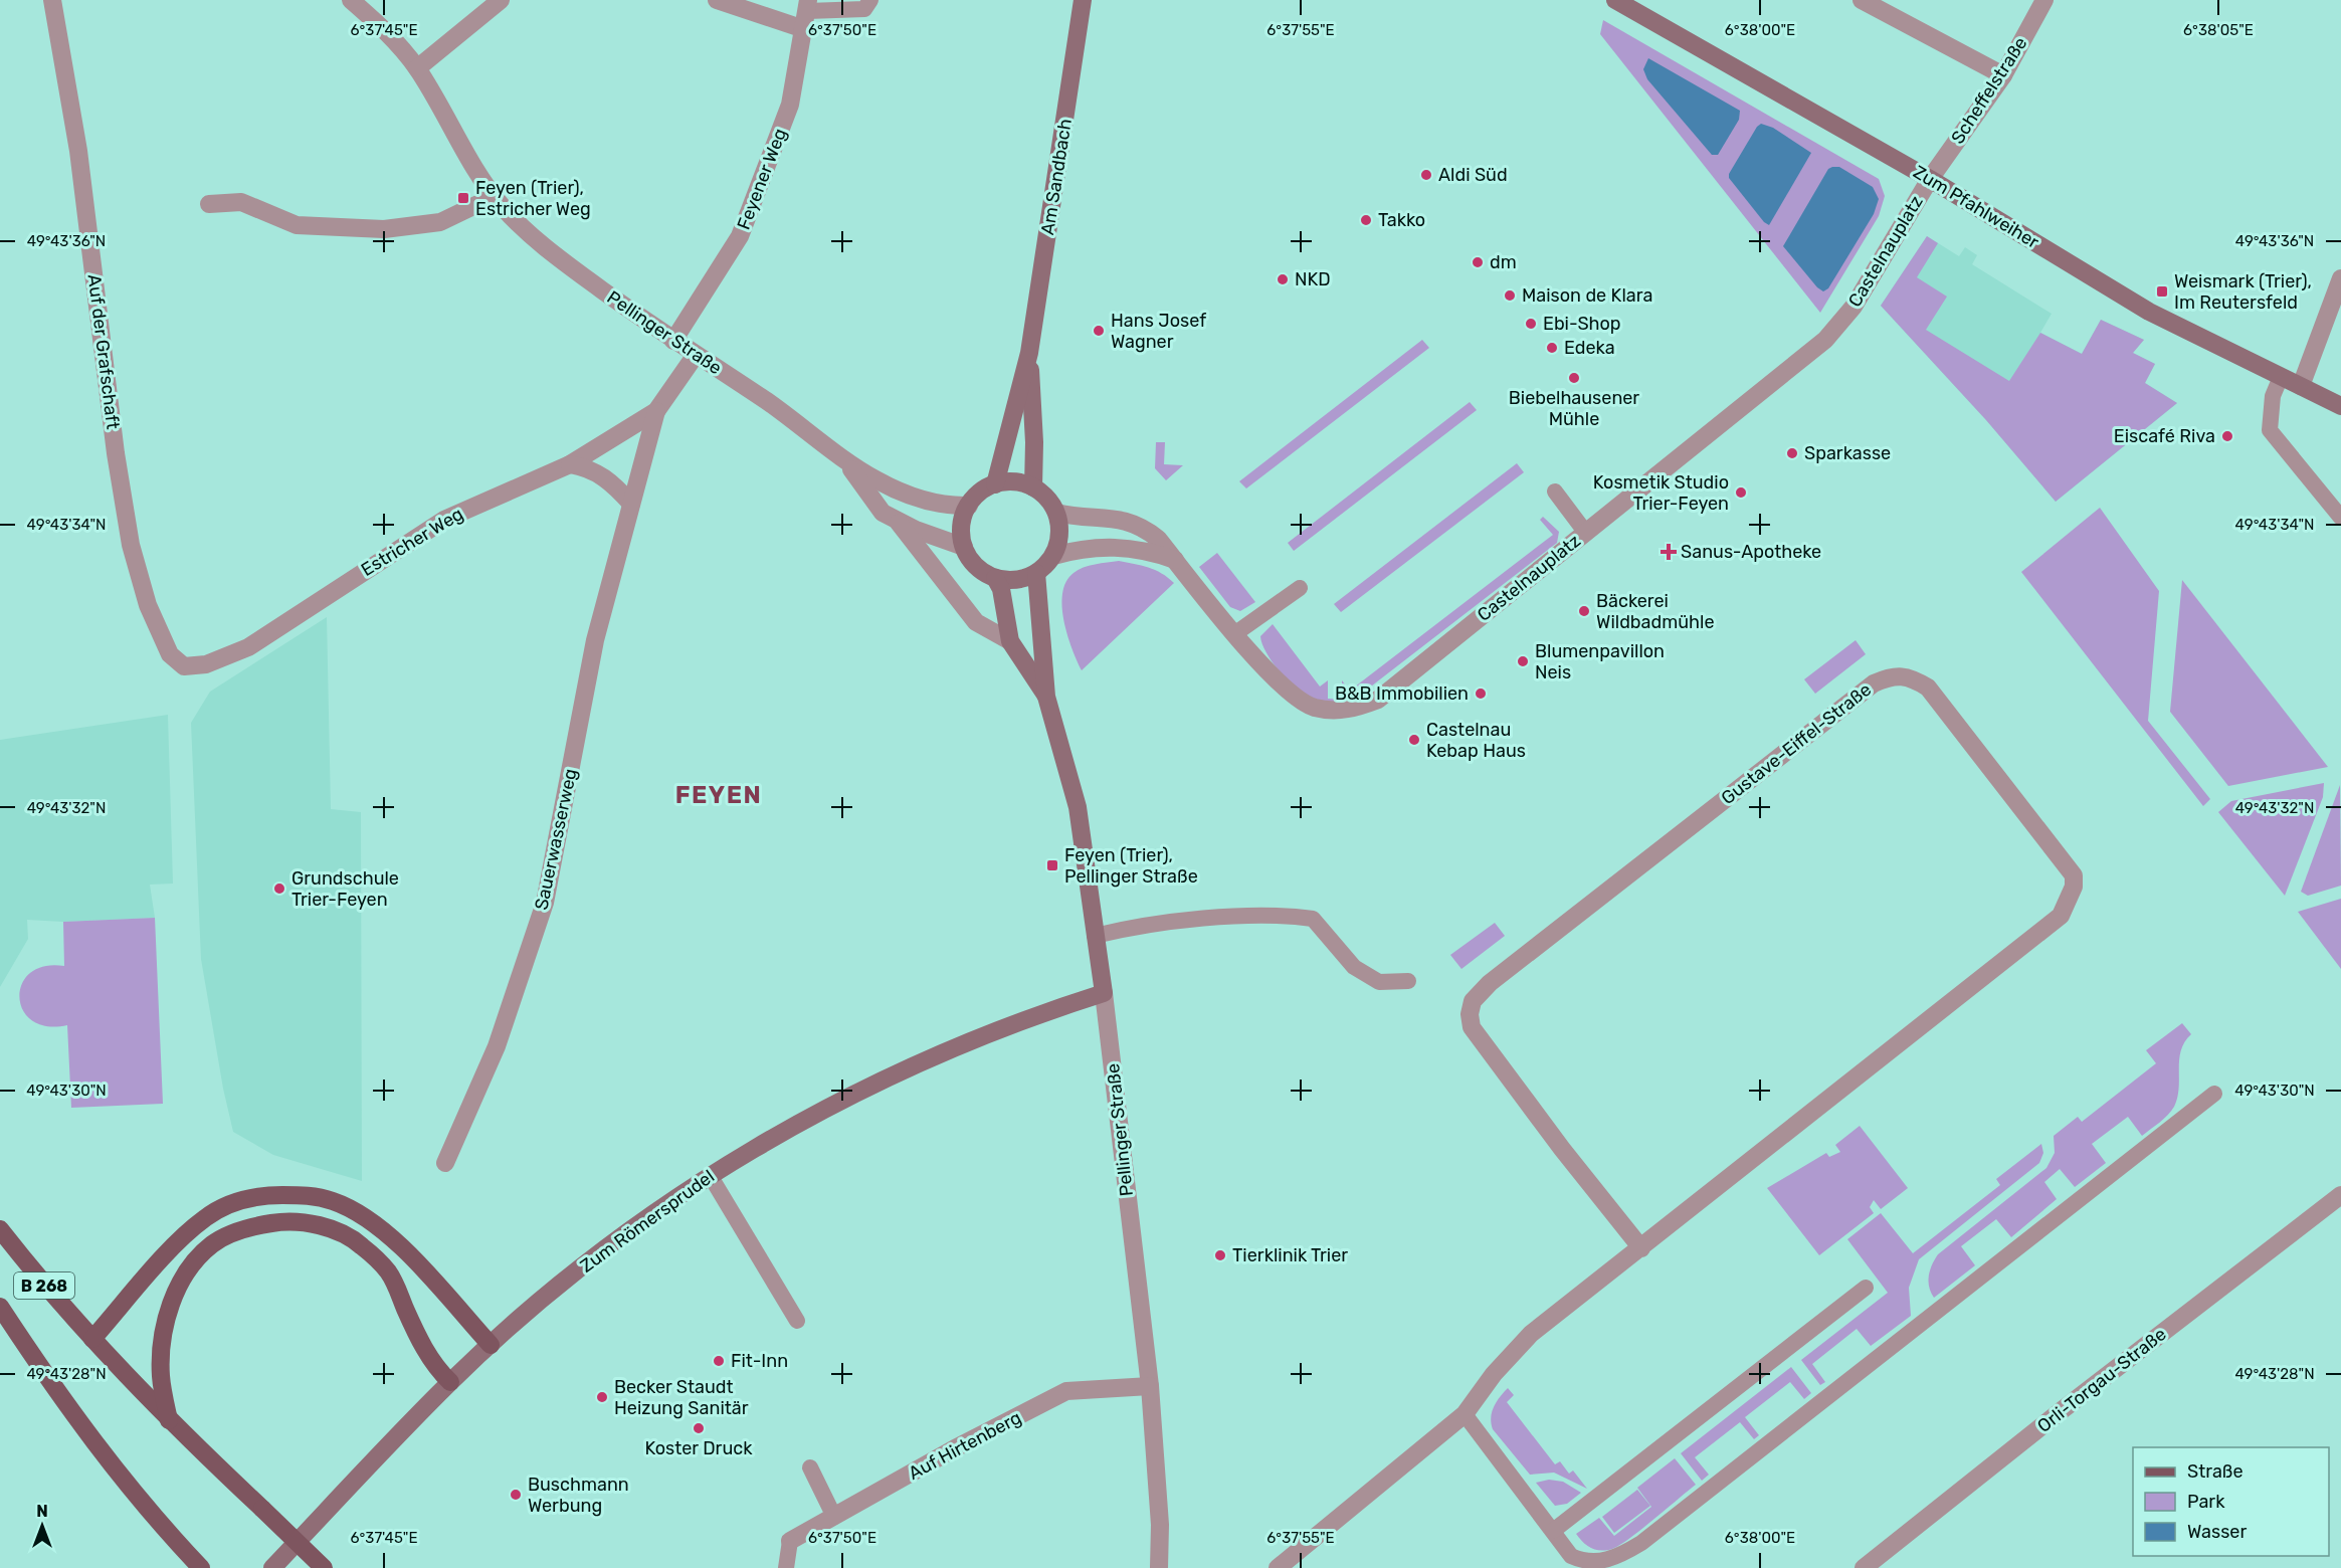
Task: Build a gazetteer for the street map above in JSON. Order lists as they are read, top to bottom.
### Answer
{
  "streets": {
    "main road": ["B 268"],
    "street": [
      "Scheffelstraße",
      "Am Sandbach",
      "Feyener Weg",
      "Zum Pfahlweiher",
      "Castelnauplatz",
      "Pellinger Straße",
      "Auf der Grafschaft",
      "Estricher Weg",
      "Gustave-Eiffel-Straße",
      "Sauerwasserweg",
      "Zum Römersprudel",
      "Orli-Torgau-Straße",
      "Auf Hirtenberg"
    ]
  },
  "crossings": [
    ["Scheffelstraße", "Zum Pfahlweiher"],
    ["Scheffelstraße", "Castelnauplatz"],
    ["Am Sandbach", "Castelnauplatz"],
    ["Am Sandbach", "Pellinger Straße"],
    ["Feyener Weg", "Pellinger Straße"],
    ["Zum Pfahlweiher", "Castelnauplatz"],
    ["Castelnauplatz", "Pellinger Straße"],
    ["Pellinger Straße", "Estricher Weg"],
    ["Pellinger Straße", "Zum Römersprudel"],
    ["Pellinger Straße", "Auf Hirtenberg"],
    ["Auf der Grafschaft", "Estricher Weg"],
    ["Estricher Weg", "Sauerwasserweg"]
  ],
  "districts": ["FEYEN"],
  "places": {
    "other": [
      "Aldi Süd",
      "Takko",
      "dm",
      "NKD",
      "Maison de Klara",
      "Ebi-Shop",
      "Hans Josef Wagner",
      "Edeka",
      "Biebelhausener Mühle",
      "Eiscafé Riva",
      "Sparkasse",
      "Kosmetik Studio Trier-Feyen",
      "Bäckerei Wildbadmühle",
      "Blumenpavillon Neis",
      "B&B Immobilien",
      "Castelnau Kebap Haus",
      "Grundschule Trier-Feyen",
      "Tierklinik Trier",
      "Fit-Inn",
      "Becker Staudt Heizung Sanitär",
      "Koster Druck",
      "Buschmann Werbung"
    ],
    "transit": ["Feyen (Trier), Estricher Weg", "Weismark (Trier), Im Reutersfeld", "Feyen (Trier), Pellinger Straße"],
    "health": ["Sanus-Apotheke"]
  },
  "legend": ["Straße", "Park", "Wasser"],
  "north": "top",
  "coordinates": [
    "6°37'45\"E",
    "6°37'50\"E",
    "6°37'55\"E",
    "6°38'00\"E",
    "6°38'05\"E",
    "49°43'36\"N",
    "49°43'34\"N",
    "49°43'32\"N",
    "49°43'30\"N",
    "49°43'28\"N"
  ]
}
